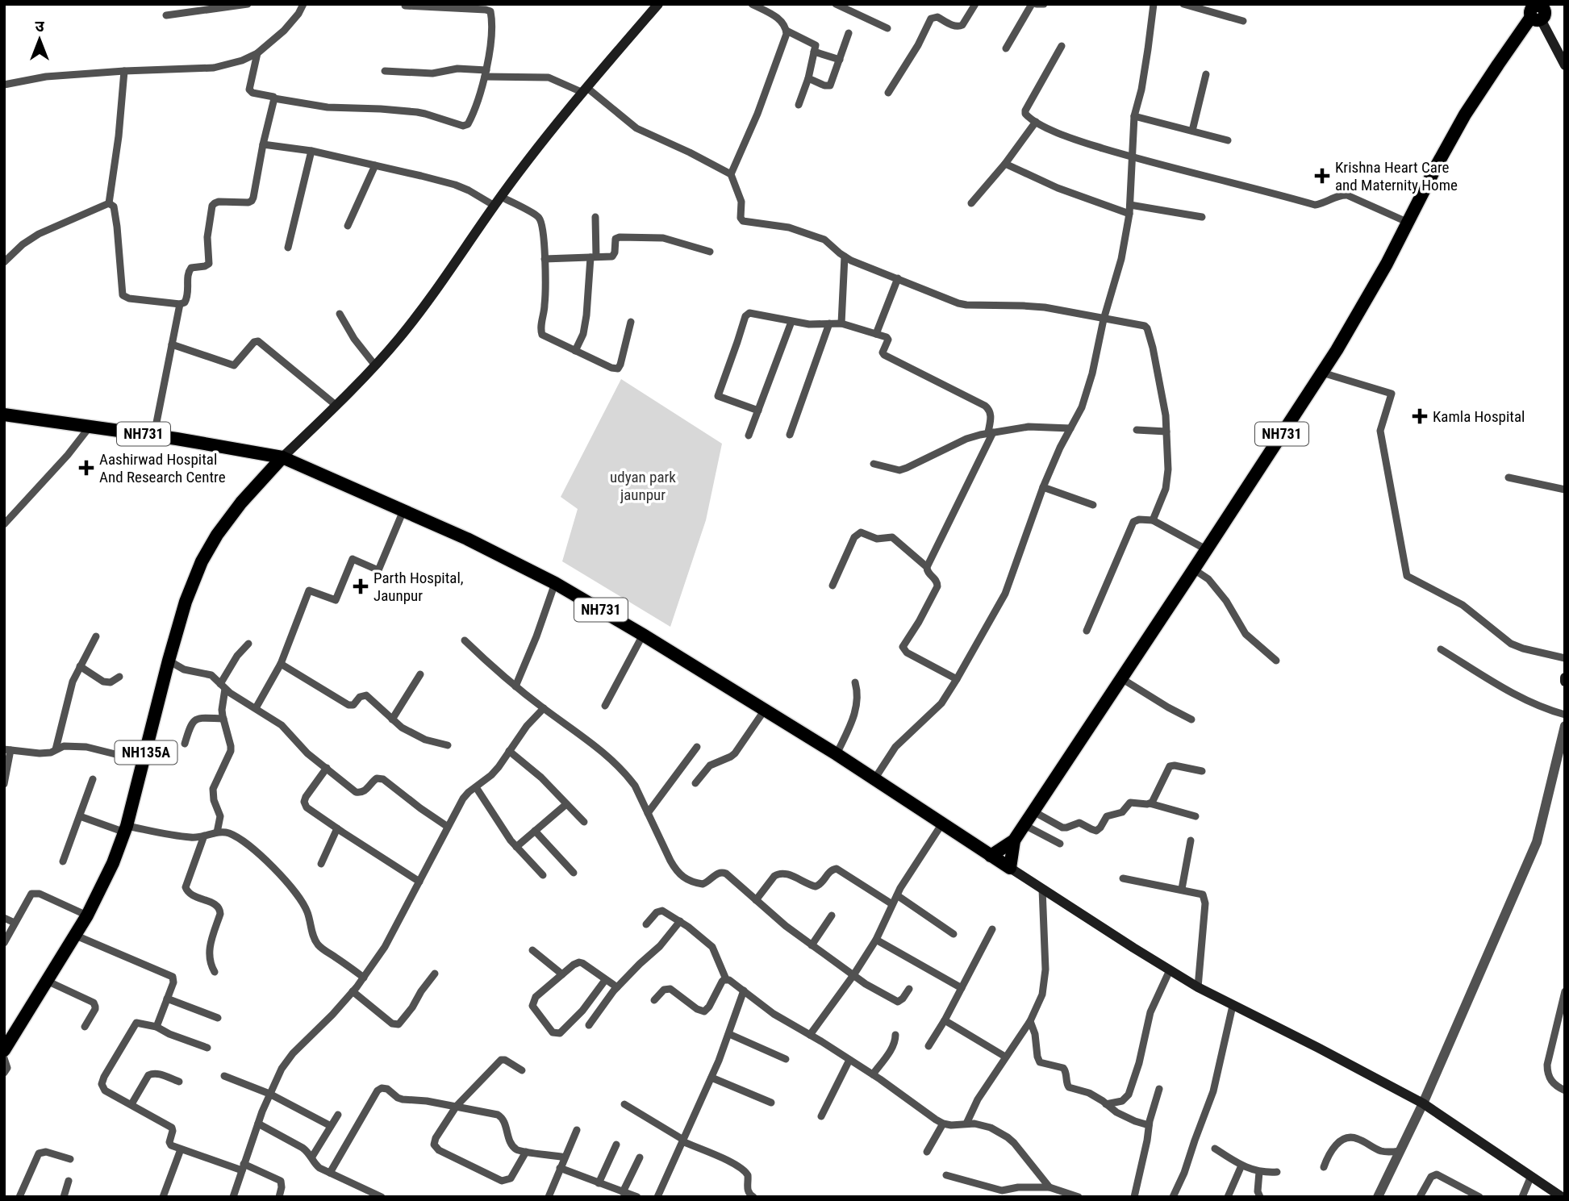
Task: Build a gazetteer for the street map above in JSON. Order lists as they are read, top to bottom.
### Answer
{
  "streets": {
    "highway": ["NH731", "NH135A"]
  },
  "crossings": [
    ["NH731", "NH135A"]
  ],
  "parks": ["udyan park jaunpur"],
  "places": {
    "health": [
      "Krishna Heart Care and Maternity Home",
      "Kamla Hospital",
      "Aashirwad Hospital And Research Centre",
      "Parth Hospital, Jaunpur"
    ]
  },
  "north": "top"
}
